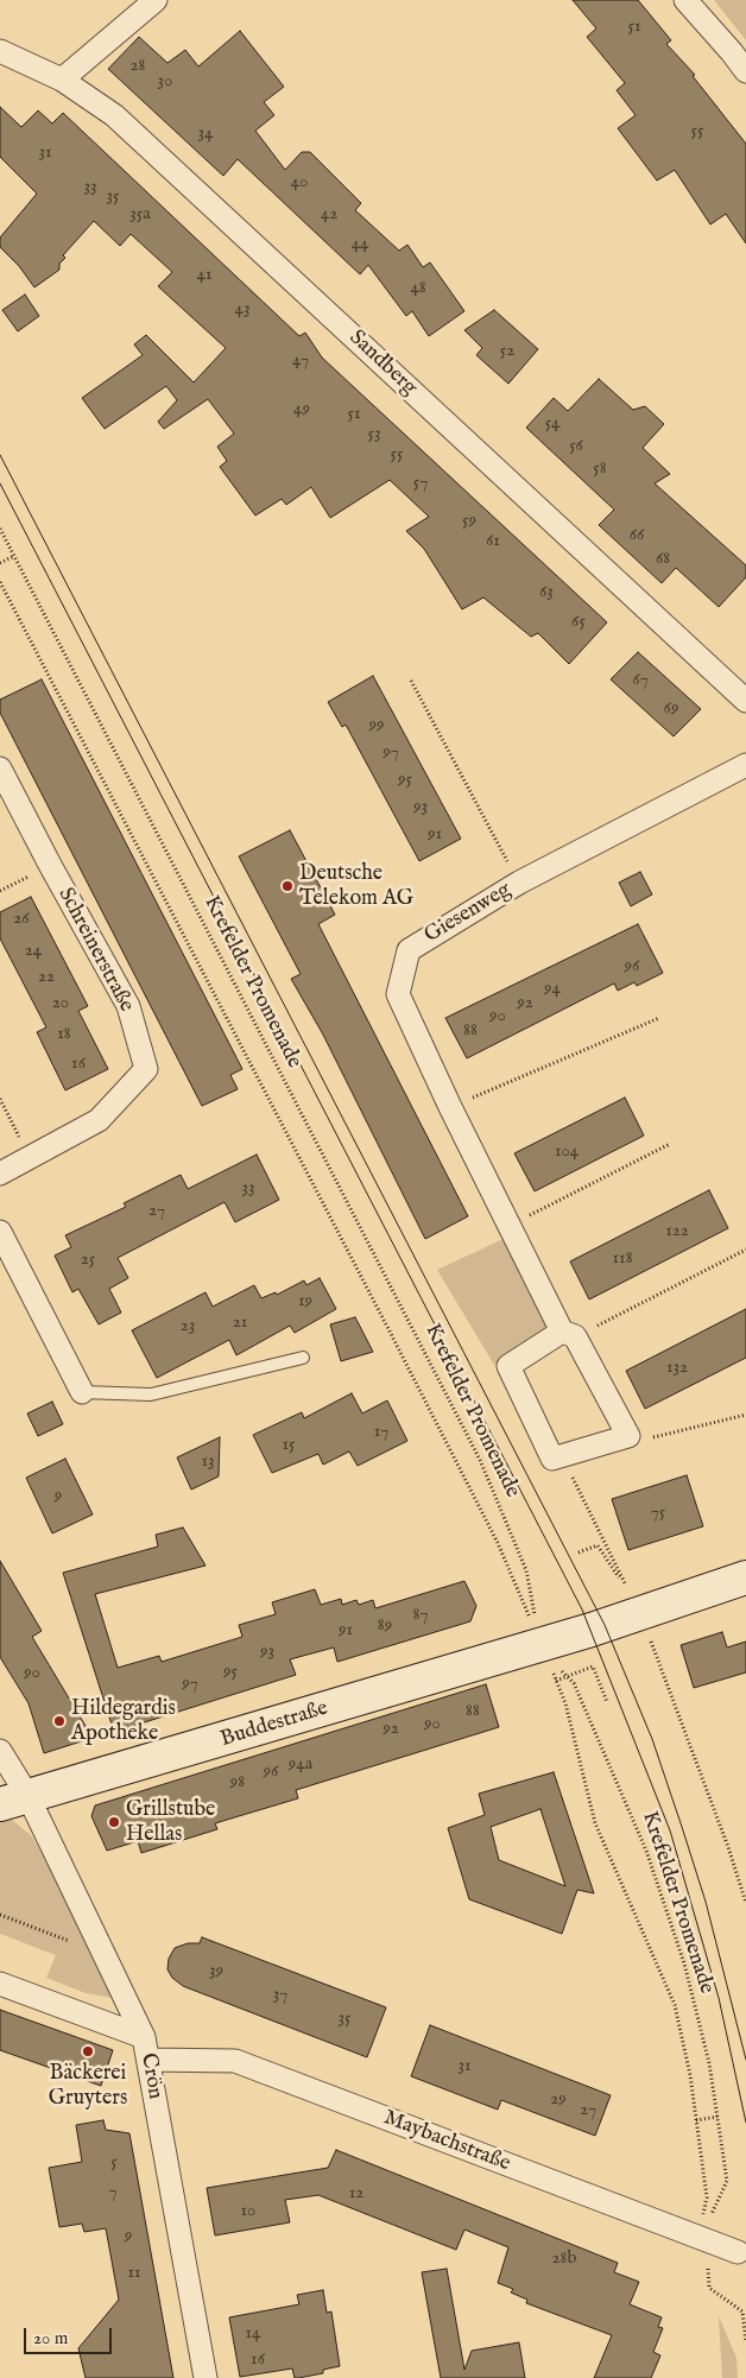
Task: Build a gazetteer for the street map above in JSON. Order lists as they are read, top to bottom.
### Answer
{
  "streets": {
    "main road": ["Buddestraße"],
    "street": [
      "Sandberg",
      "Giesenweg",
      "Schreinerstraße",
      "Crön",
      "Maybachstraße"
    ],
    "path": ["Krefelder Promenade"]
  },
  "crossings": [
    ["Krefelder Promenade", "Buddestraße"],
    ["Krefelder Promenade", "Maybachstraße"],
    ["Buddestraße", "Crön"],
    ["Crön", "Maybachstraße"]
  ],
  "places": [
    "Deutsche Telekom AG",
    "Hildegardis Apotheke",
    "Grillstube Hellas",
    "Bäckerei Gruyters"
  ],
  "house_numbers": [
    "51",
    "28",
    "30",
    "55",
    "34",
    "31",
    "40",
    "33",
    "35",
    "35a",
    "42",
    "44",
    "41",
    "48",
    "43",
    "52",
    "47",
    "49",
    "51",
    "54",
    "53",
    "56",
    "55",
    "58",
    "57",
    "59",
    "66",
    "61",
    "68",
    "63",
    "65",
    "67",
    "69",
    "99",
    "97",
    "95",
    "93",
    "91",
    "26",
    "24",
    "96",
    "22",
    "94",
    "20",
    "92",
    "90",
    "88",
    "18",
    "16",
    "104",
    "33",
    "27",
    "122",
    "118",
    "25",
    "19",
    "21",
    "23",
    "132",
    "17",
    "15",
    "13",
    "9",
    "75",
    "87",
    "89",
    "91",
    "93",
    "95",
    "90",
    "97",
    "88",
    "90",
    "92",
    "94a",
    "96",
    "98",
    "39",
    "37",
    "35",
    "31",
    "29",
    "27",
    "5",
    "7",
    "12",
    "10",
    "9",
    "28b",
    "11",
    "14",
    "16"
  ],
  "scale_bar": "20 m"
}
